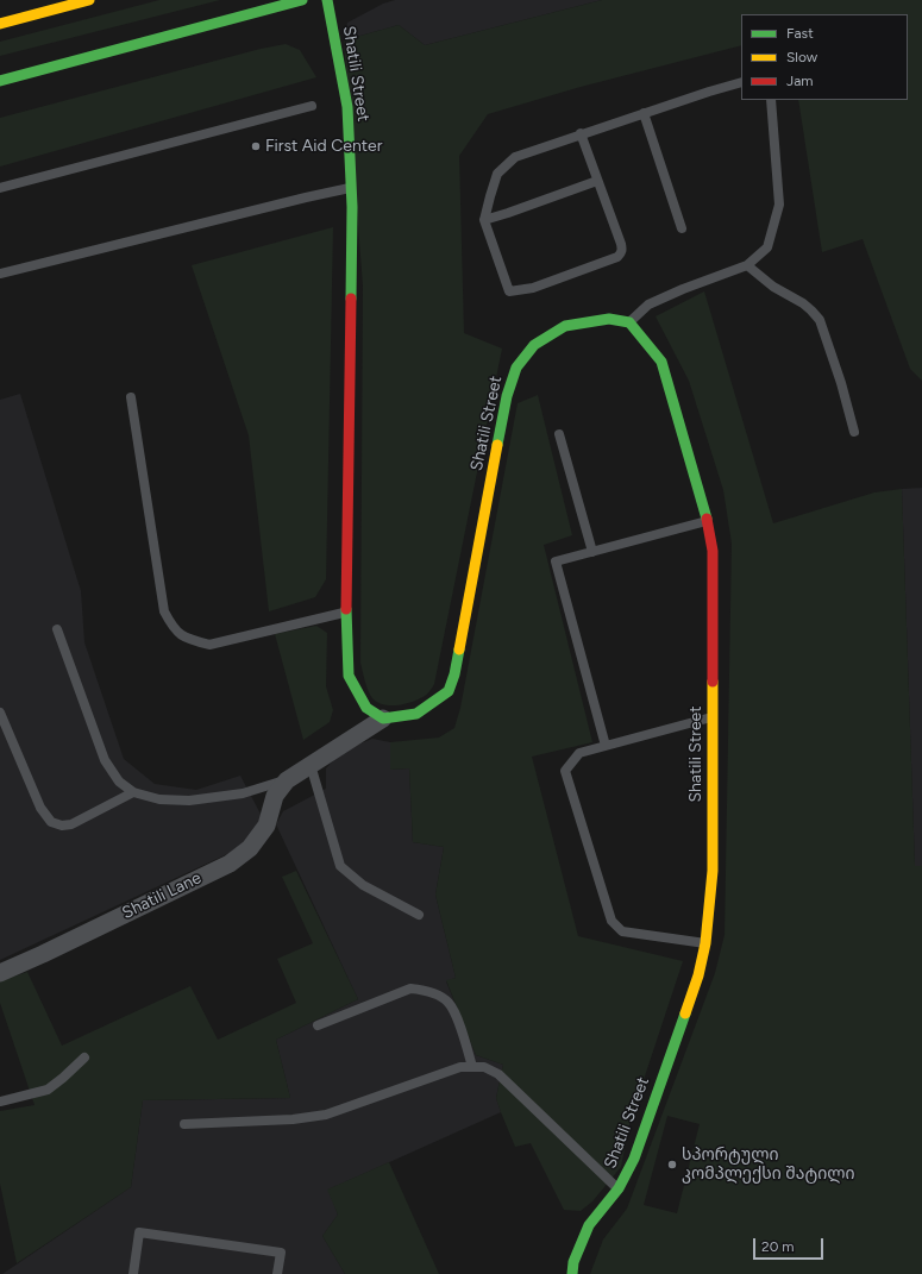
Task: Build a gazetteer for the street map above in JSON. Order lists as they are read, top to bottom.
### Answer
{
  "streets": {
    "street": ["Shatili Street", "Shatili Lane"]
  },
  "crossings": [
    ["Shatili Street", "Shatili Lane"]
  ],
  "places": ["First Aid Center", "სპორტული კომპლექსი შატილი"],
  "legend": ["Fast", "Slow", "Jam"],
  "scale_bar": "20 m"
}
